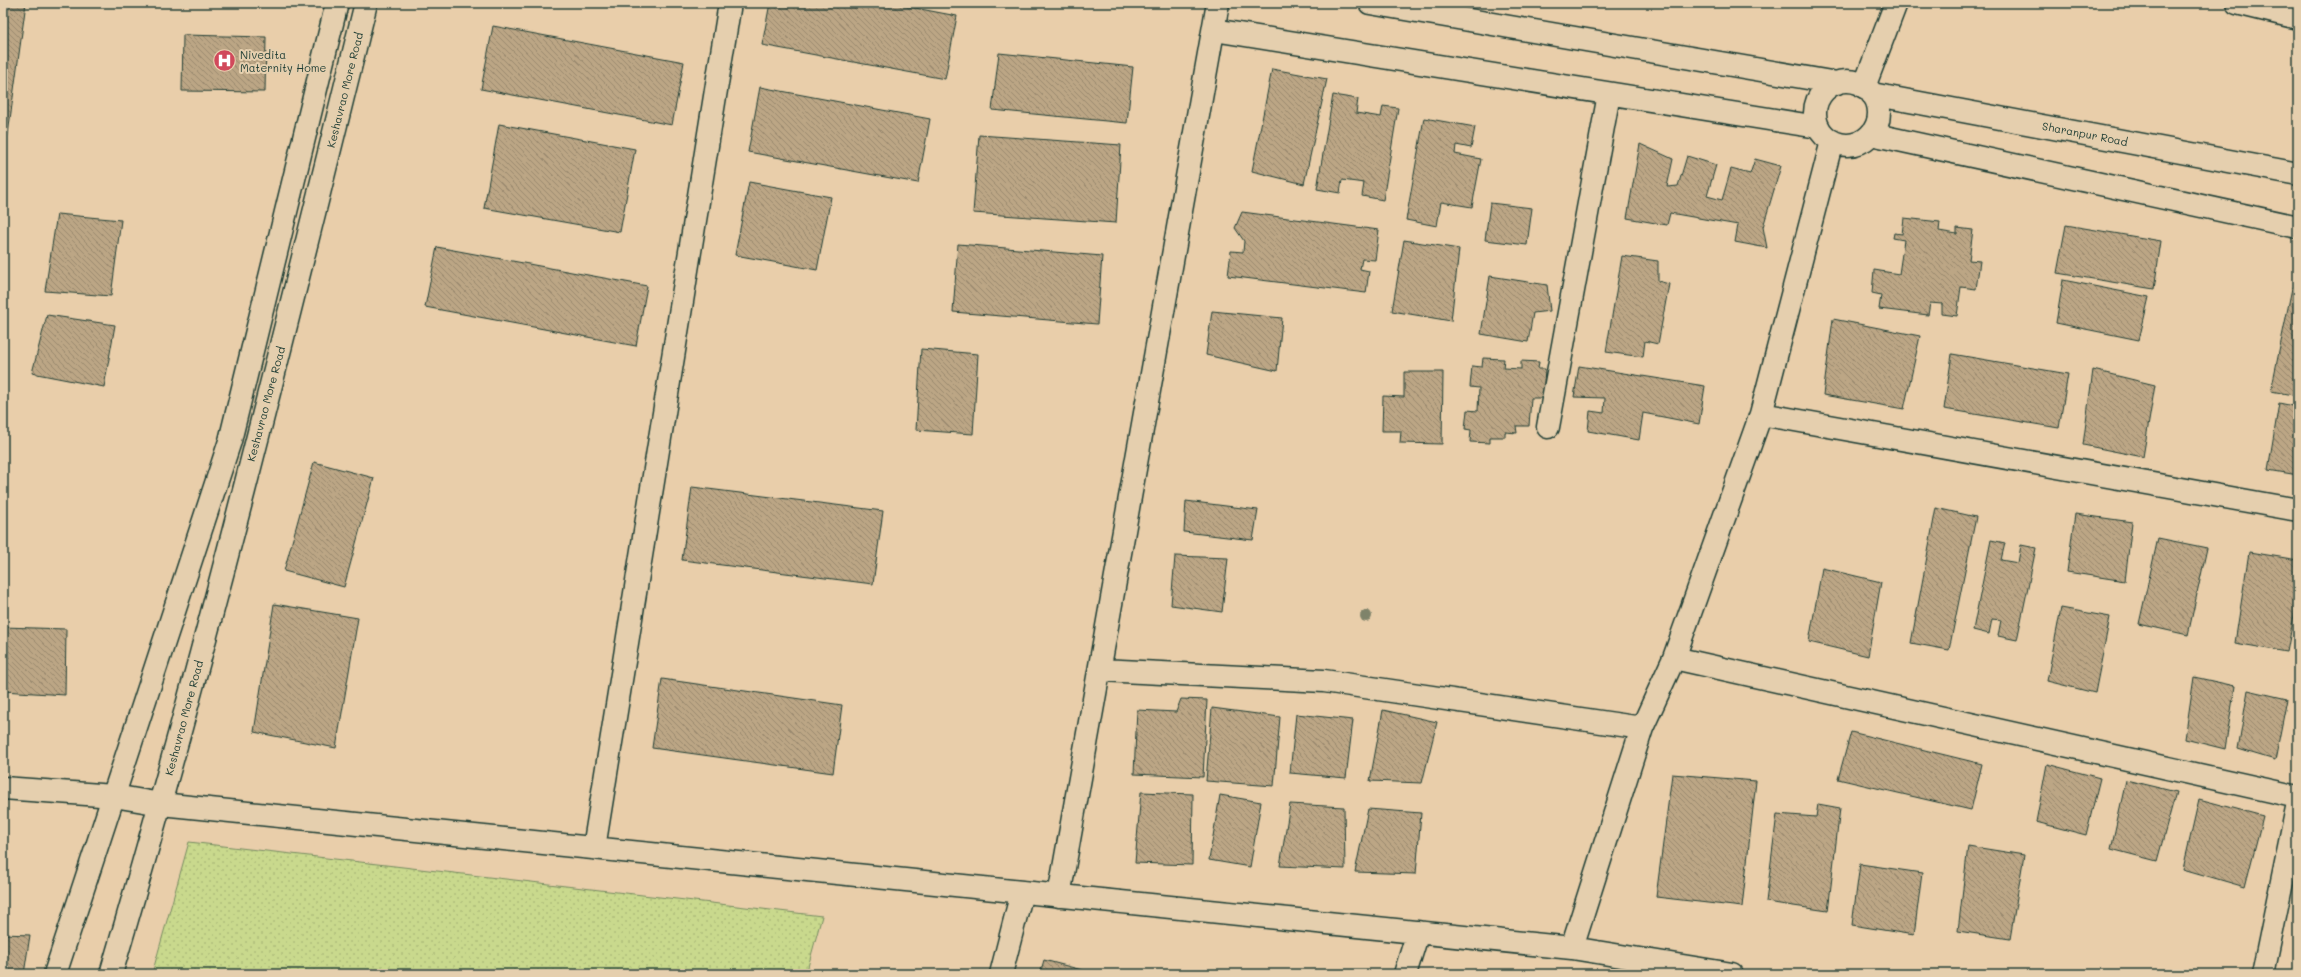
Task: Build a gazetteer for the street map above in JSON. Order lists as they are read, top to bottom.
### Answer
{
  "streets": {
    "street": ["Keshavrao More Road", "Sharanpur Road"]
  },
  "places": {
    "hospital": ["Nivedita Maternity Home"]
  }
}
